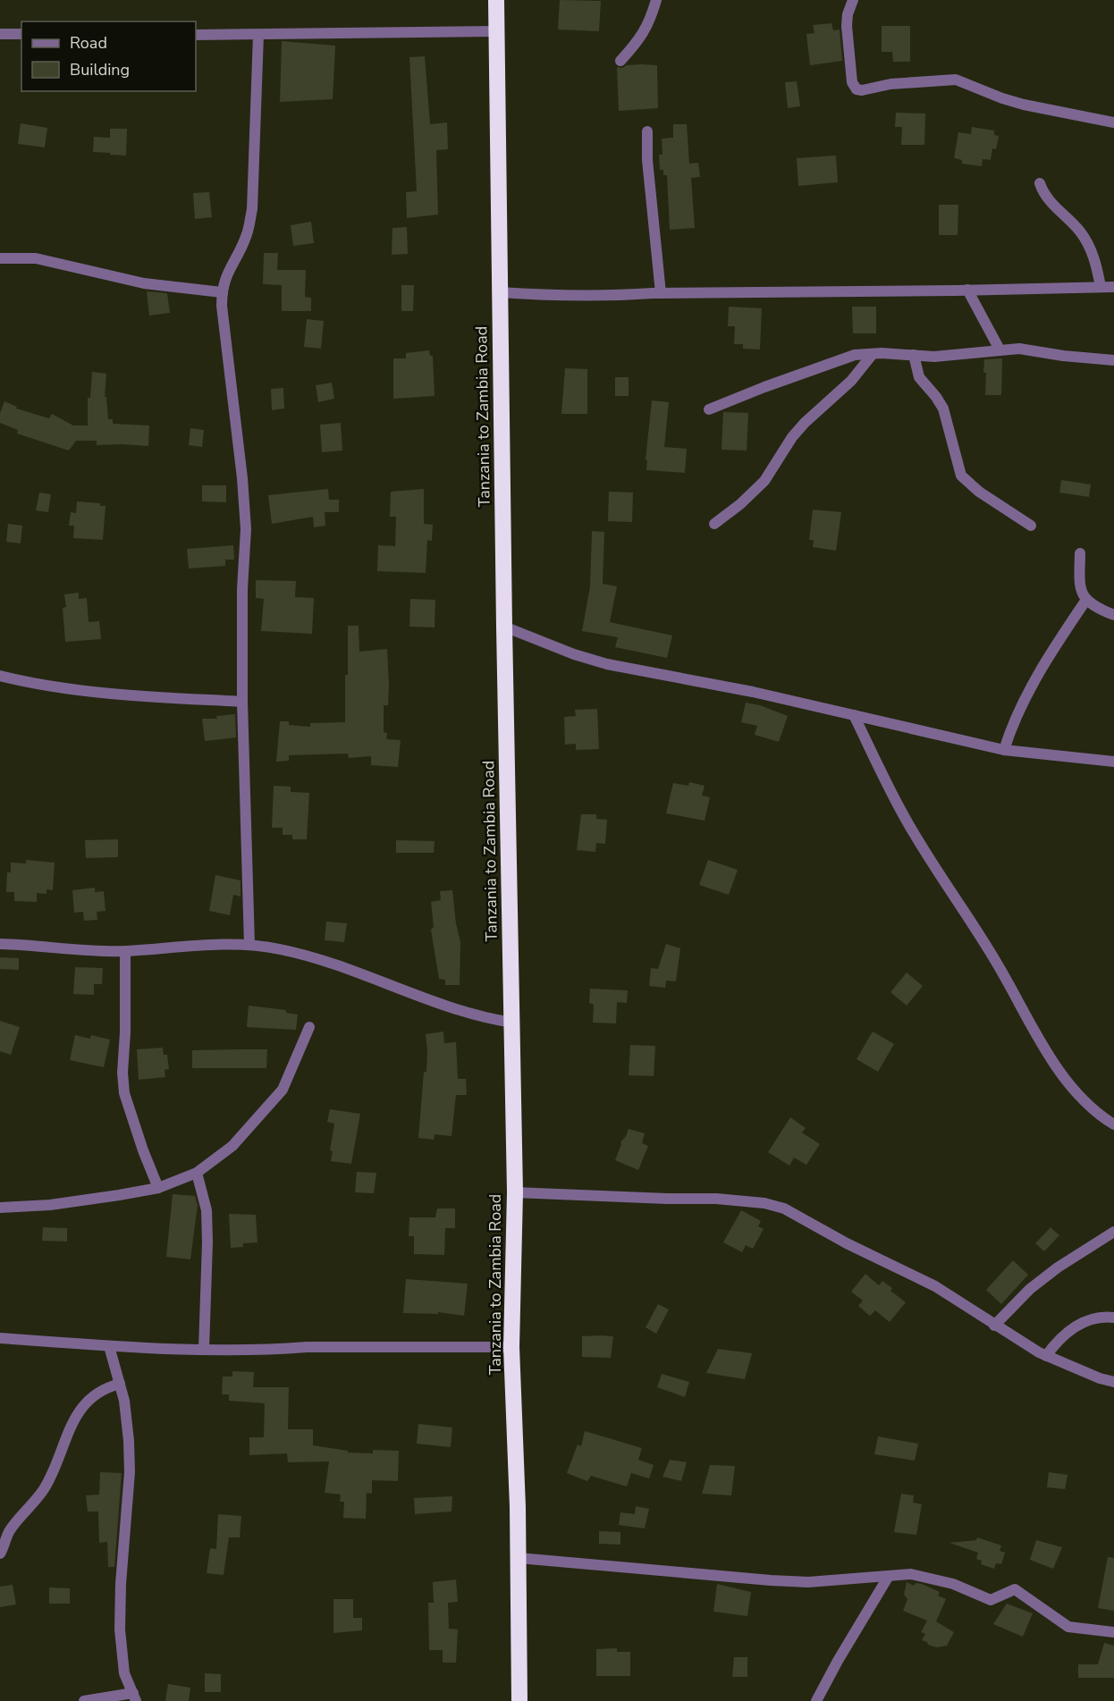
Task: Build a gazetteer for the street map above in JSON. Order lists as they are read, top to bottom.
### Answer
{
  "streets": {
    "highway": ["Tanzania to Zambia Road"]
  },
  "legend": ["Road", "Building"]
}
